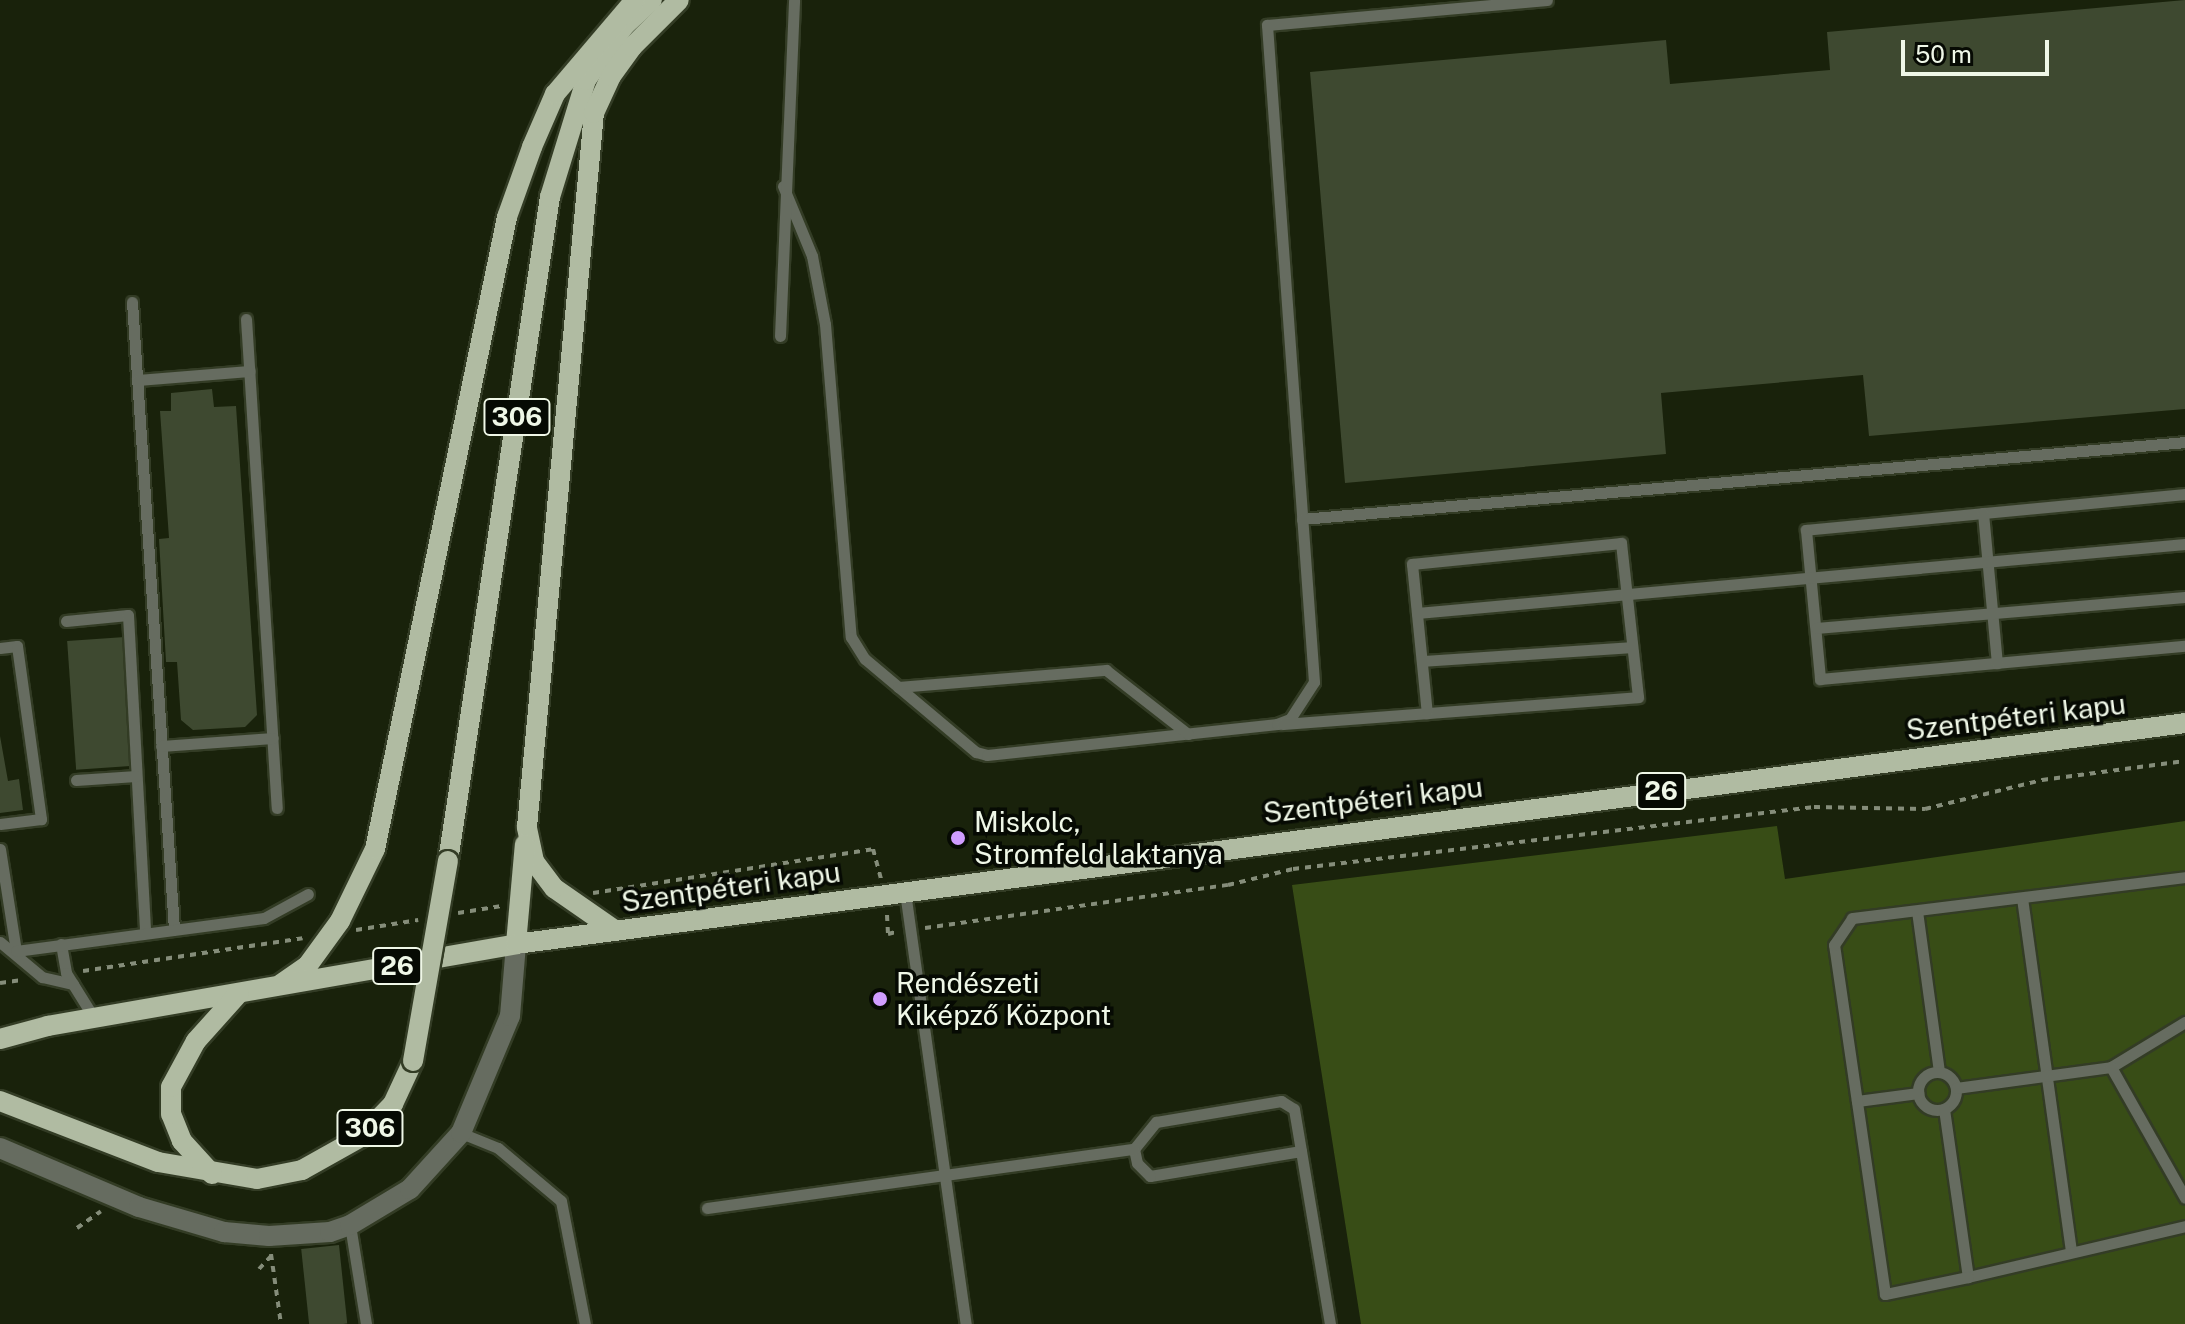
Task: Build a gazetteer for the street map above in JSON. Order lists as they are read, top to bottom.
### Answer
{
  "streets": {
    "main road": ["306", "Szentpéteri kapu", "26"]
  },
  "places": ["Miskolc, Stromfeld laktanya", "Rendészeti Kiképző Központ"],
  "scale_bar": "50 m"
}
